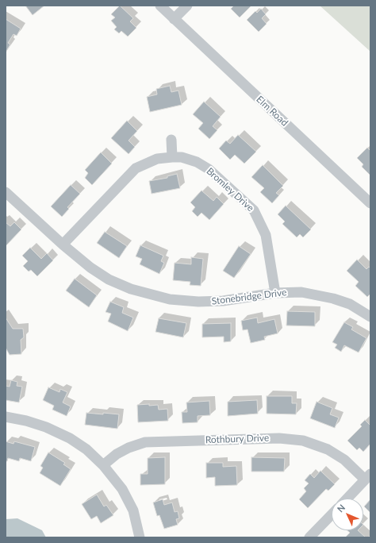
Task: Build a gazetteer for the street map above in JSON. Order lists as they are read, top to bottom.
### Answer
{
  "streets": {
    "street": [
      "Elm Road",
      "Bromley Drive",
      "Stonebridge Drive",
      "Rothbury Drive"
    ]
  },
  "crossings": [
    ["Bromley Drive", "Stonebridge Drive"]
  ],
  "north": "top left"
}
